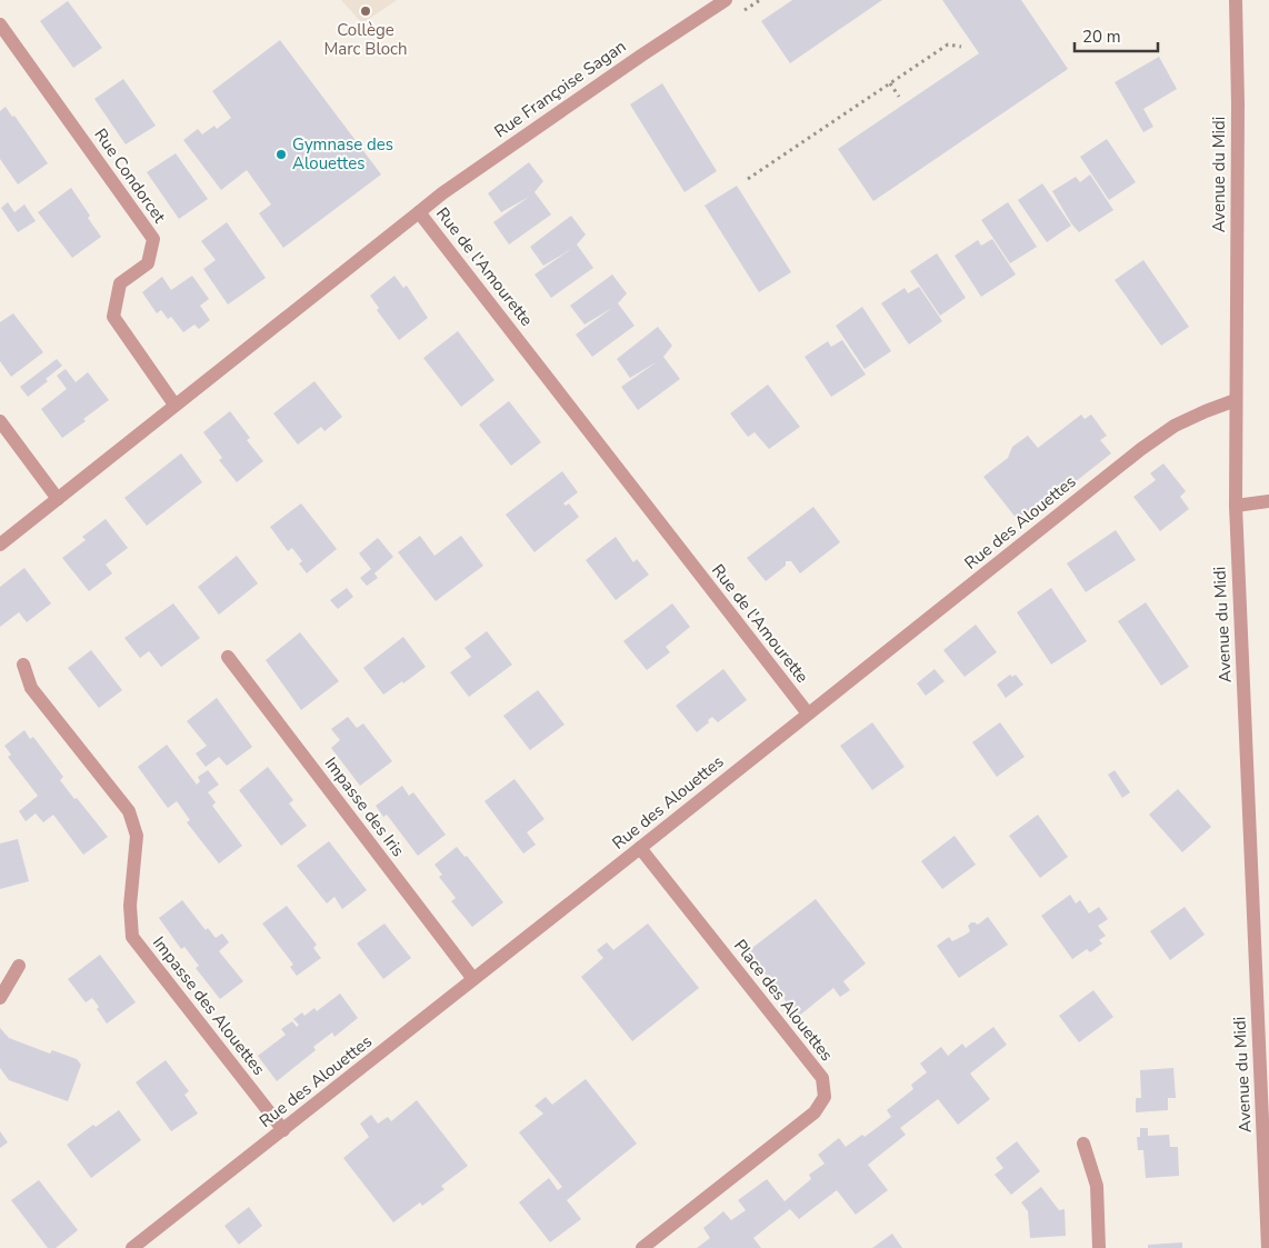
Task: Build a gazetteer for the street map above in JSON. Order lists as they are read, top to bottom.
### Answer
{
  "streets": {
    "street": [
      "Rue Françoise Sagan",
      "Avenue du Midi",
      "Rue Condorcet",
      "Rue de l'Amourette",
      "Rue des Alouettes",
      "Impasse des Iris",
      "Place des Alouettes",
      "Impasse des Alouettes"
    ]
  },
  "crossings": [
    ["Rue Françoise Sagan", "Rue de l'Amourette"],
    ["Avenue du Midi", "Rue des Alouettes"],
    ["Rue Condorcet", "Rue de l'Amourette"],
    ["Rue de l'Amourette", "Rue des Alouettes"],
    ["Rue des Alouettes", "Impasse des Iris"],
    ["Rue des Alouettes", "Place des Alouettes"],
    ["Rue des Alouettes", "Impasse des Alouettes"]
  ],
  "places": ["Collège Marc Bloch", "Gymnase des Alouettes"],
  "scale_bar": "20 m"
}
